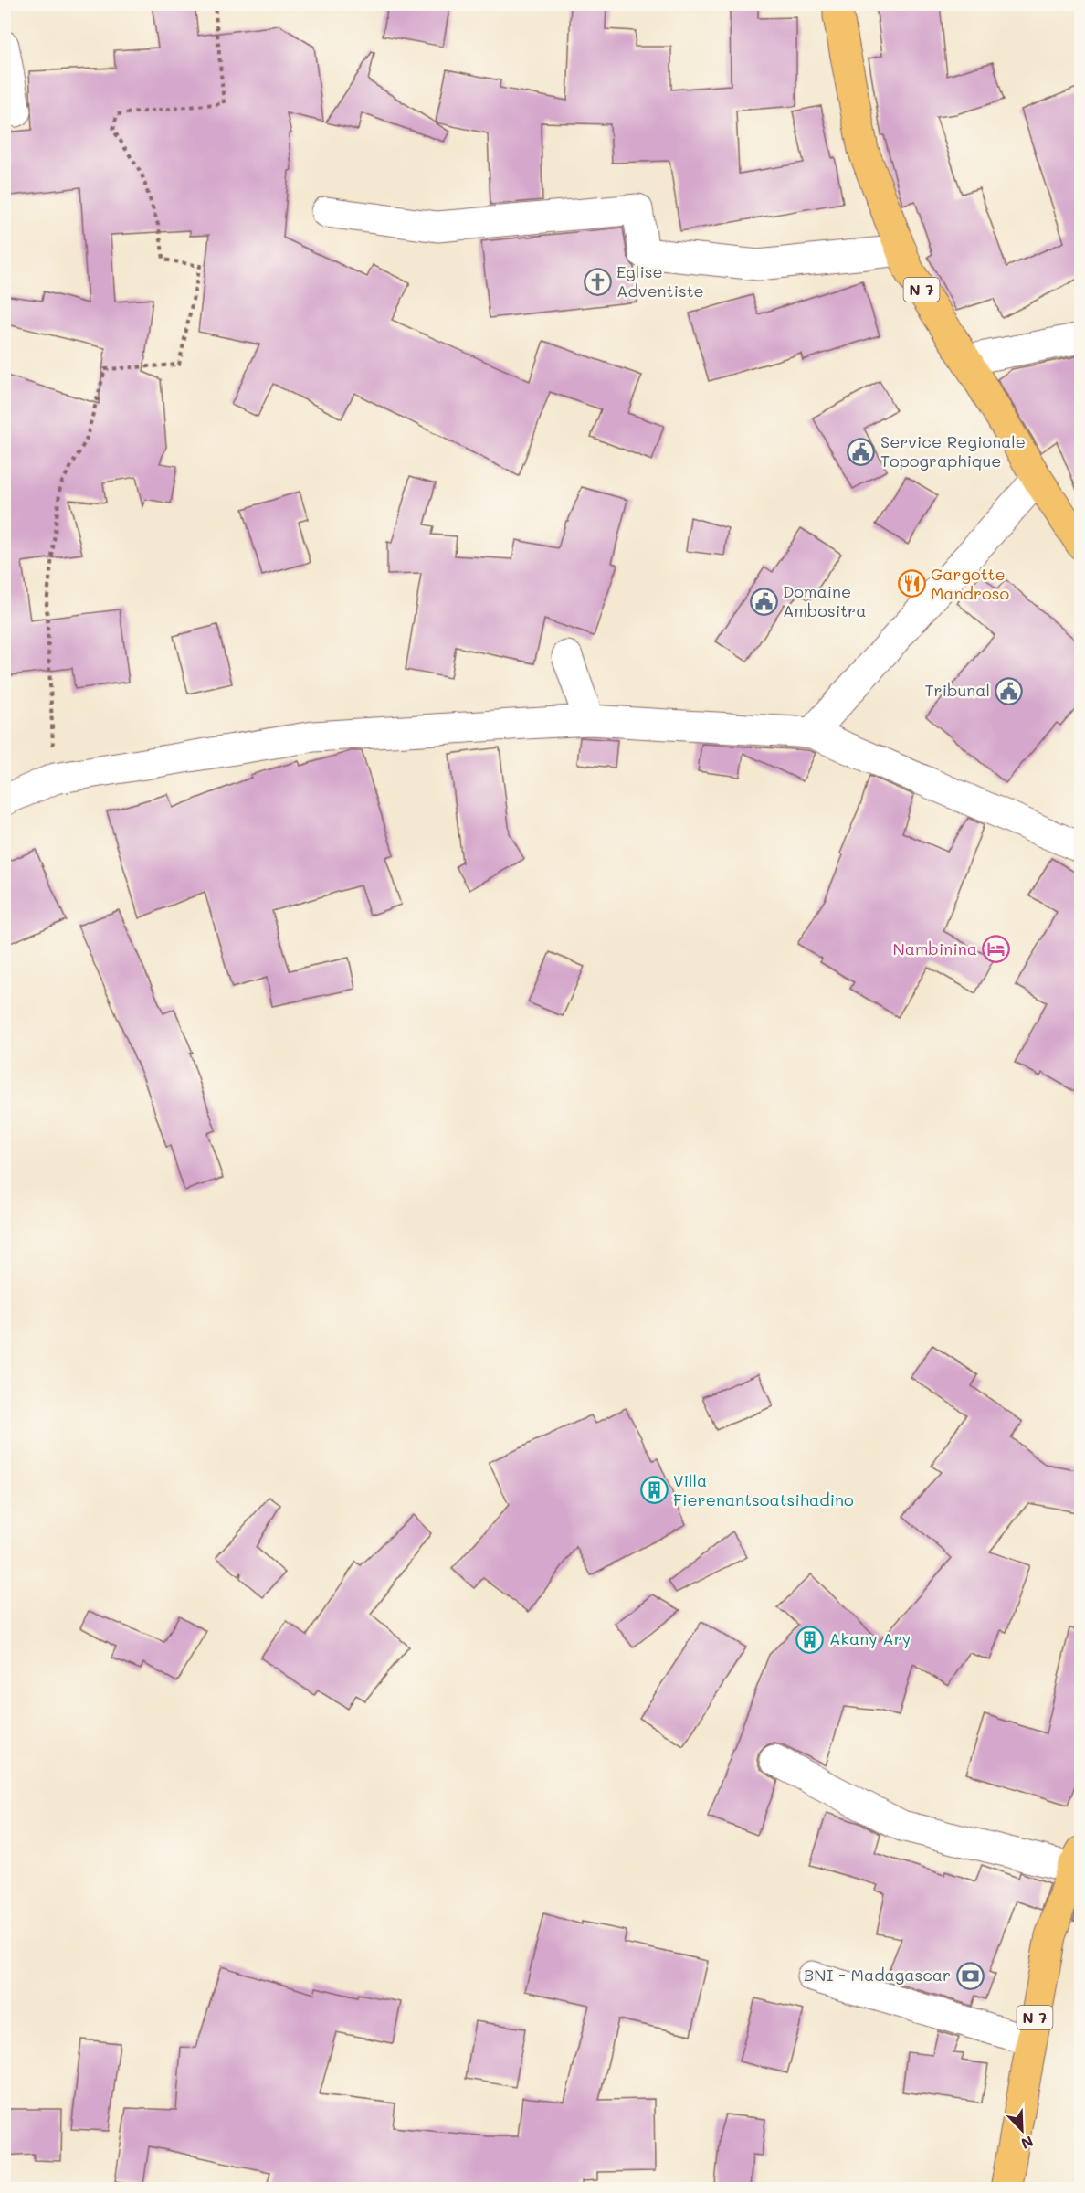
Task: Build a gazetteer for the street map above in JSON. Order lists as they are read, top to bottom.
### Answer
{
  "streets": {
    "main road": ["N 7"]
  },
  "places": {
    "church": ["Eglise Adventiste"],
    "public building": ["Service Regionale Topographique", "Domaine Ambositra", "Tribunal"],
    "restaurant": ["Gargotte Mandroso"],
    "hotel": ["Nambinina"],
    "building": ["Villa Fierenantsoatsihadino", "Akany Ary"],
    "bank": ["BNI - Madagascar"]
  },
  "north": "bottom right"
}
